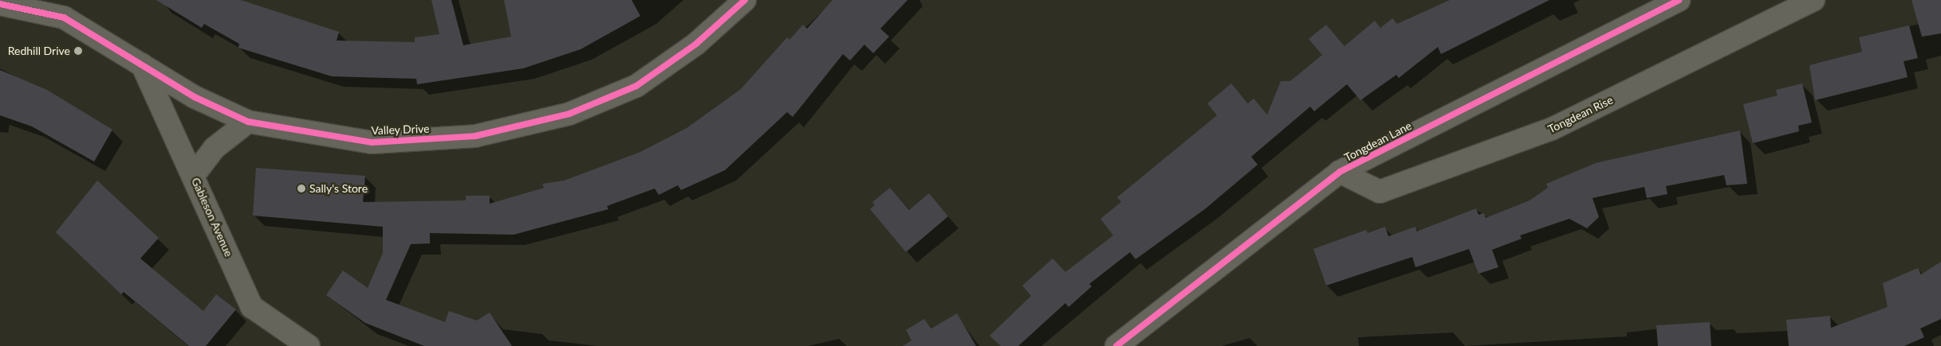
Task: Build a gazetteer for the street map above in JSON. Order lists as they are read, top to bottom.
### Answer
{
  "streets": {
    "street": [
      "Tongdean Rise",
      "Valley Drive",
      "Tongdean Lane",
      "Gableson Avenue"
    ]
  },
  "crossings": [
    ["Tongdean Rise", "Tongdean Lane"],
    ["Valley Drive", "Gableson Avenue"]
  ],
  "places": ["Redhill Drive", "Sally's Store"]
}
